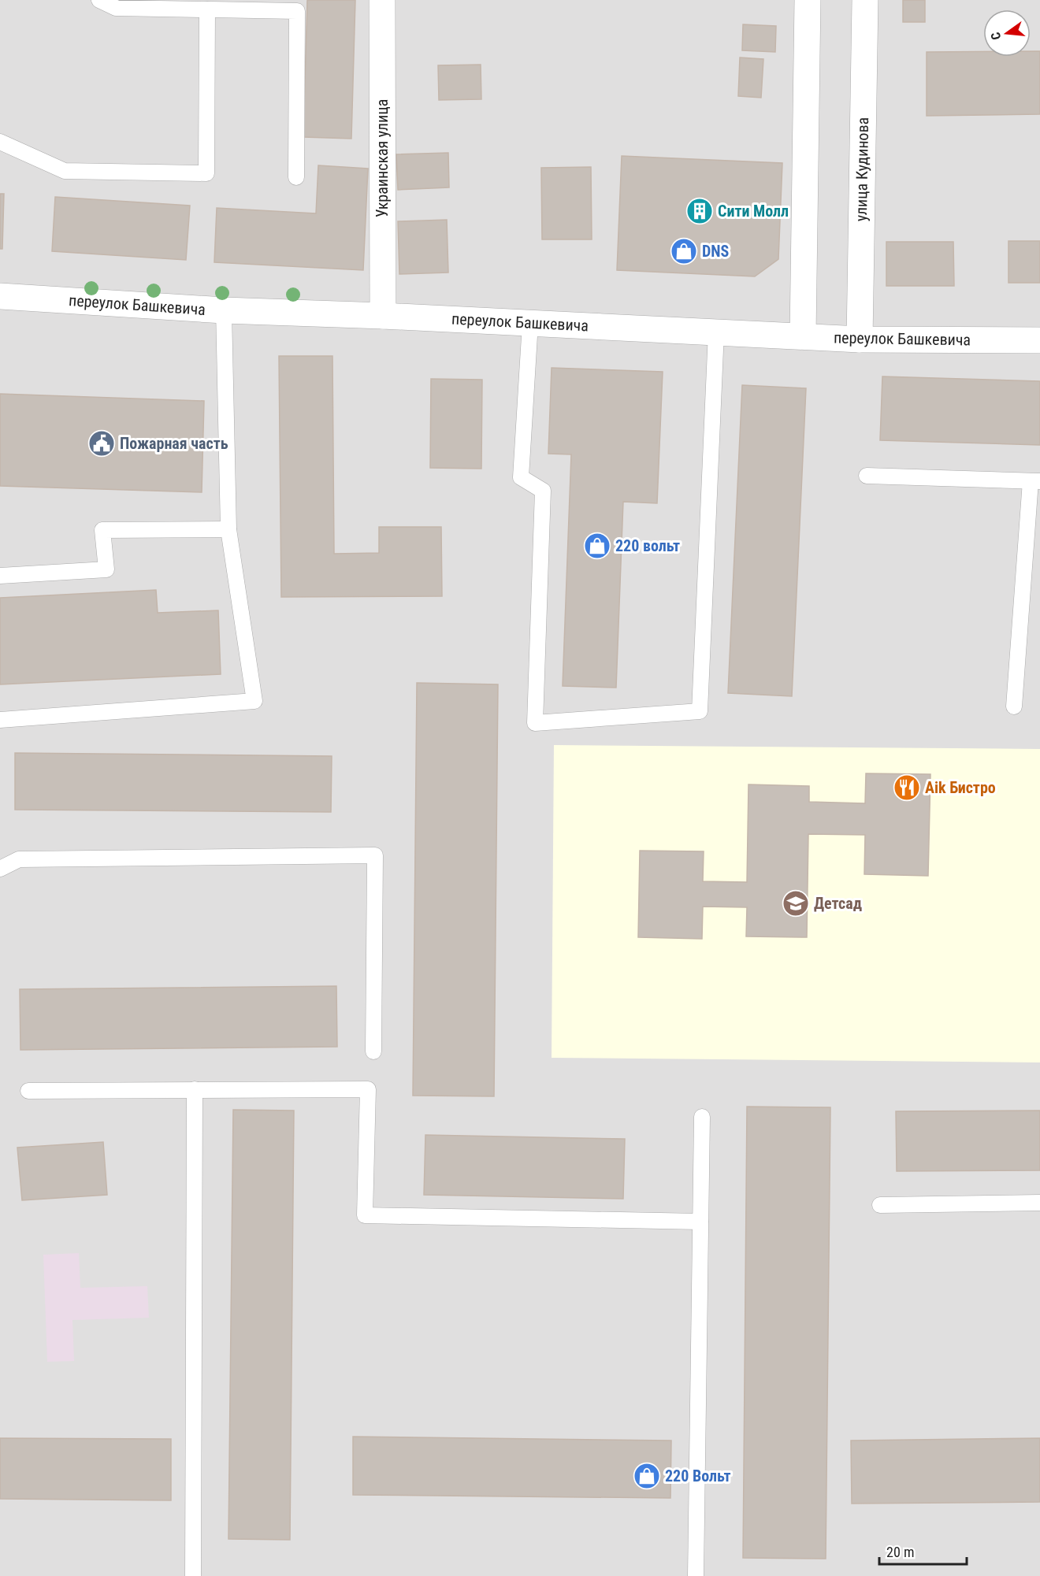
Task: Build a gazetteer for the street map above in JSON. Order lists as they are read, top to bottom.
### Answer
{
  "streets": {
    "street": ["Украинская улица", "улица Кудинова", "переулок Башкевича"]
  },
  "crossings": [
    ["Украинская улица", "переулок Башкевича"],
    ["улица Кудинова", "переулок Башкевича"]
  ],
  "places": {
    "building": ["Сити Молл"],
    "shop": ["DNS", "220 вольт", "220 Вольт"],
    "public building": ["Пожарная часть"],
    "restaurant": ["Aik Бистро"],
    "school or university": ["Детсад"]
  },
  "scale_bar": "20 m",
  "north": "left"
}
